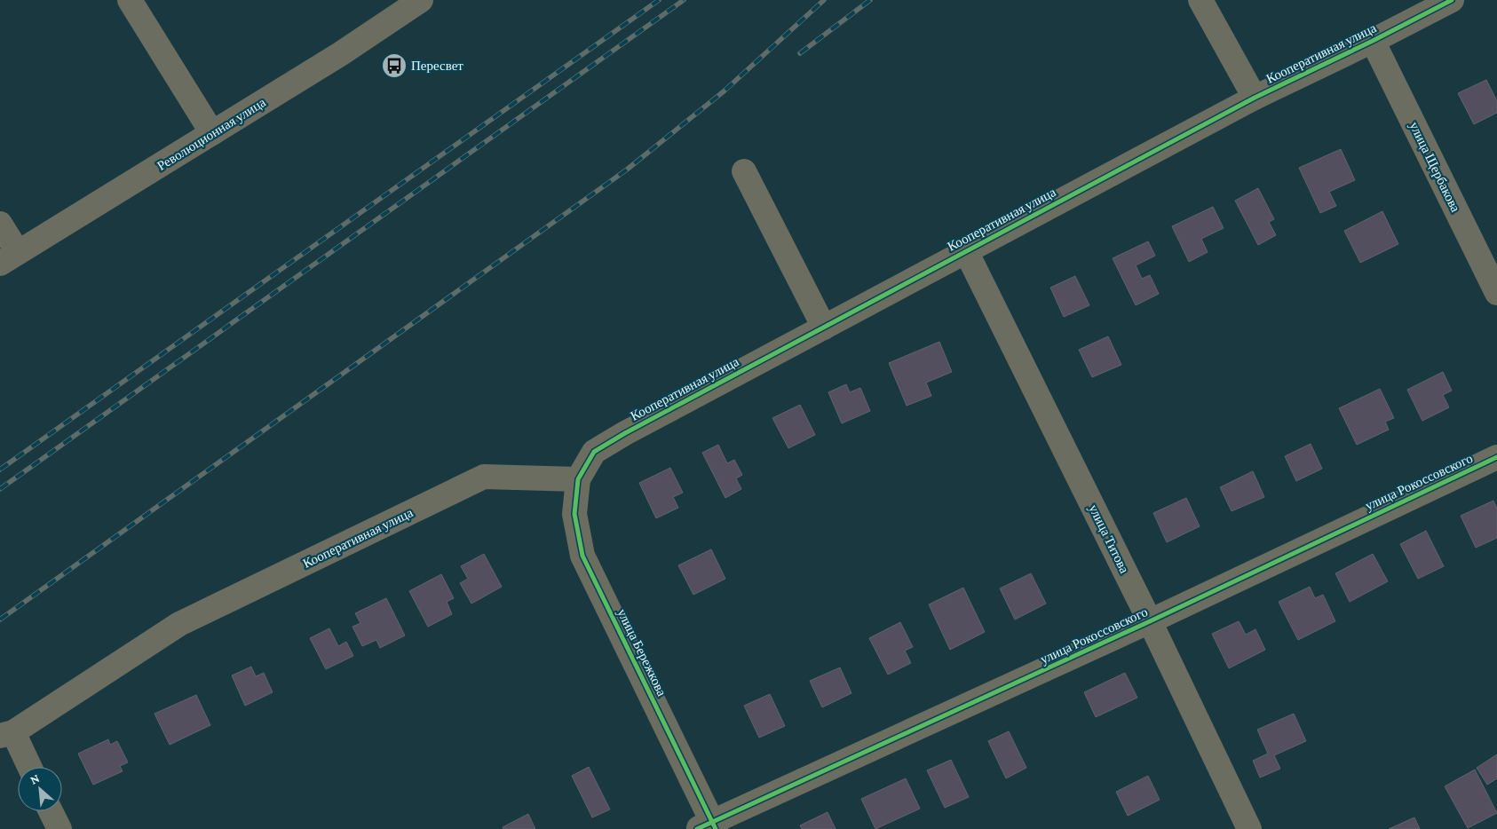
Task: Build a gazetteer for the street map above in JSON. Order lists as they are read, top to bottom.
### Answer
{
  "streets": {
    "street": [
      "Кооперативная улица",
      "Революционная улица",
      "улица Щербакова",
      "улица Рокоссовского",
      "улица Титова",
      "улица Бережкова"
    ]
  },
  "crossings": [
    ["Кооперативная улица", "улица Щербакова"],
    ["Кооперативная улица", "улица Титова"],
    ["Кооперативная улица", "улица Бережкова"],
    ["улица Рокоссовского", "улица Титова"],
    ["улица Рокоссовского", "улица Бережкова"]
  ],
  "places": {
    "bus stop": ["Пересвет"]
  },
  "north": "top left"
}
